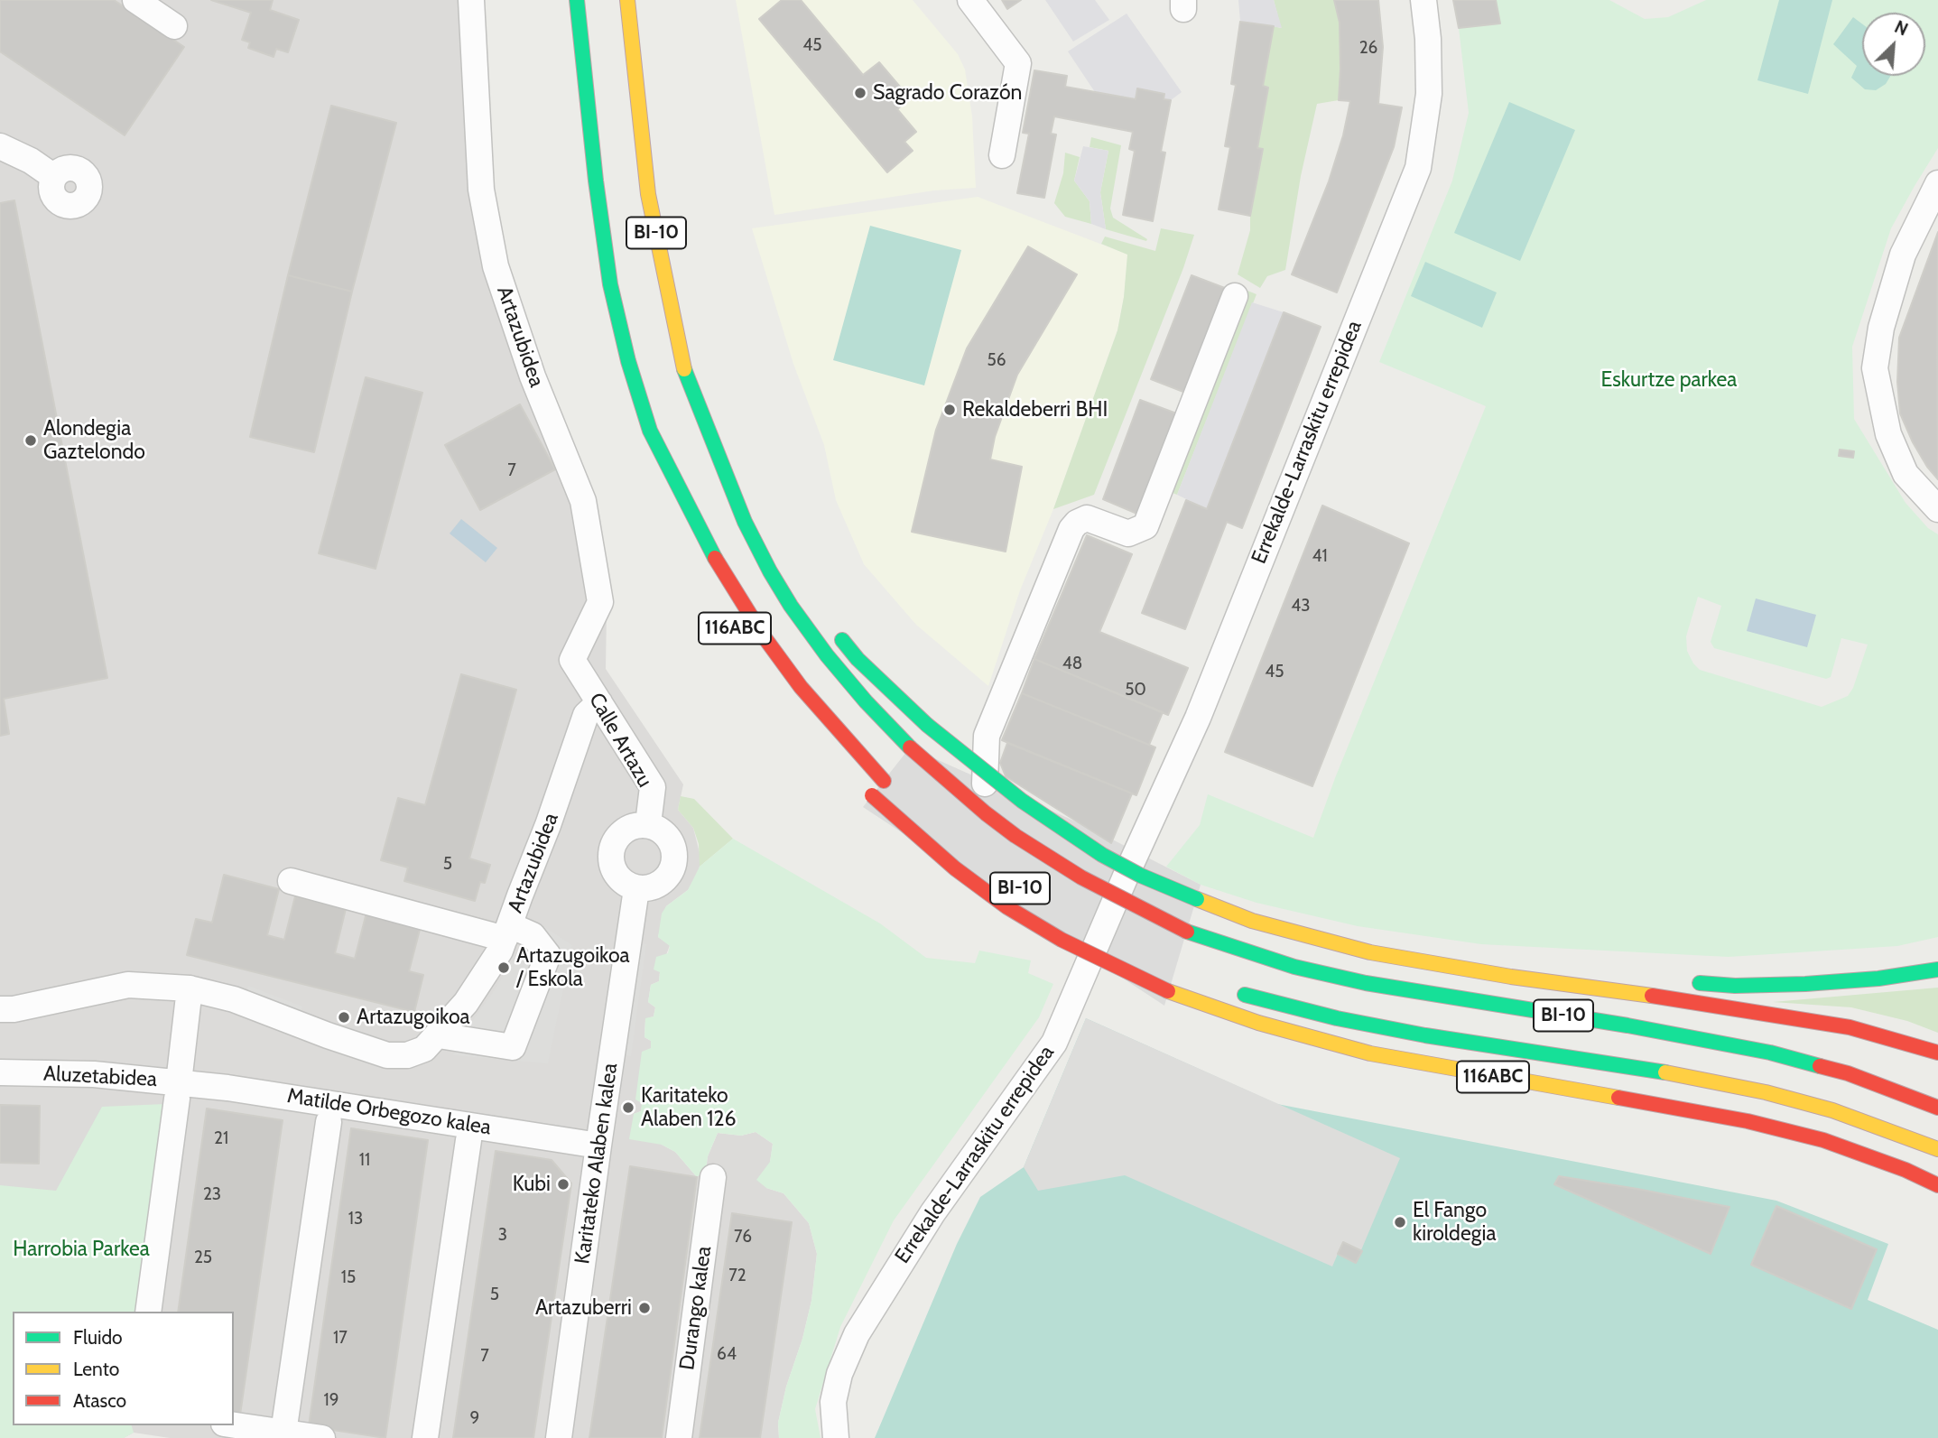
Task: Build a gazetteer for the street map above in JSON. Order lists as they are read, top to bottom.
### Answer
{
  "streets": {
    "highway": ["BI-10", "116ABC"],
    "street": [
      "Artazubidea",
      "Errekalde-Larraskitu errepidea",
      "Calle Artazu",
      "Aluzetabidea",
      "Matilde Orbegozo kalea",
      "Karitateko Alaben kalea",
      "Durango kalea"
    ]
  },
  "crossings": [
    ["Artazubidea", "Calle Artazu"],
    ["Artazubidea", "Aluzetabidea"],
    ["Calle Artazu", "Karitateko Alaben kalea"],
    ["Aluzetabidea", "Matilde Orbegozo kalea"],
    ["Matilde Orbegozo kalea", "Karitateko Alaben kalea"]
  ],
  "parks": ["Eskurtze parkea", "Harrobia Parkea"],
  "places": [
    "Sagrado Corazón",
    "Rekaldeberri BHI",
    "Alondegia Gaztelondo",
    "Artazugoikoa / Eskola",
    "Artazugoikoa",
    "Karitateko Alaben 126",
    "Kubi",
    "El Fango kiroldegia",
    "Artazuberri"
  ],
  "house_numbers": [
    "45",
    "26",
    "56",
    "7",
    "41",
    "43",
    "48",
    "45",
    "50",
    "5",
    "21",
    "11",
    "23",
    "13",
    "3",
    "76",
    "25",
    "72",
    "15",
    "5",
    "17",
    "64",
    "7",
    "19",
    "9"
  ],
  "legend": ["Fluido", "Lento", "Atasco"],
  "north": "top right"
}
